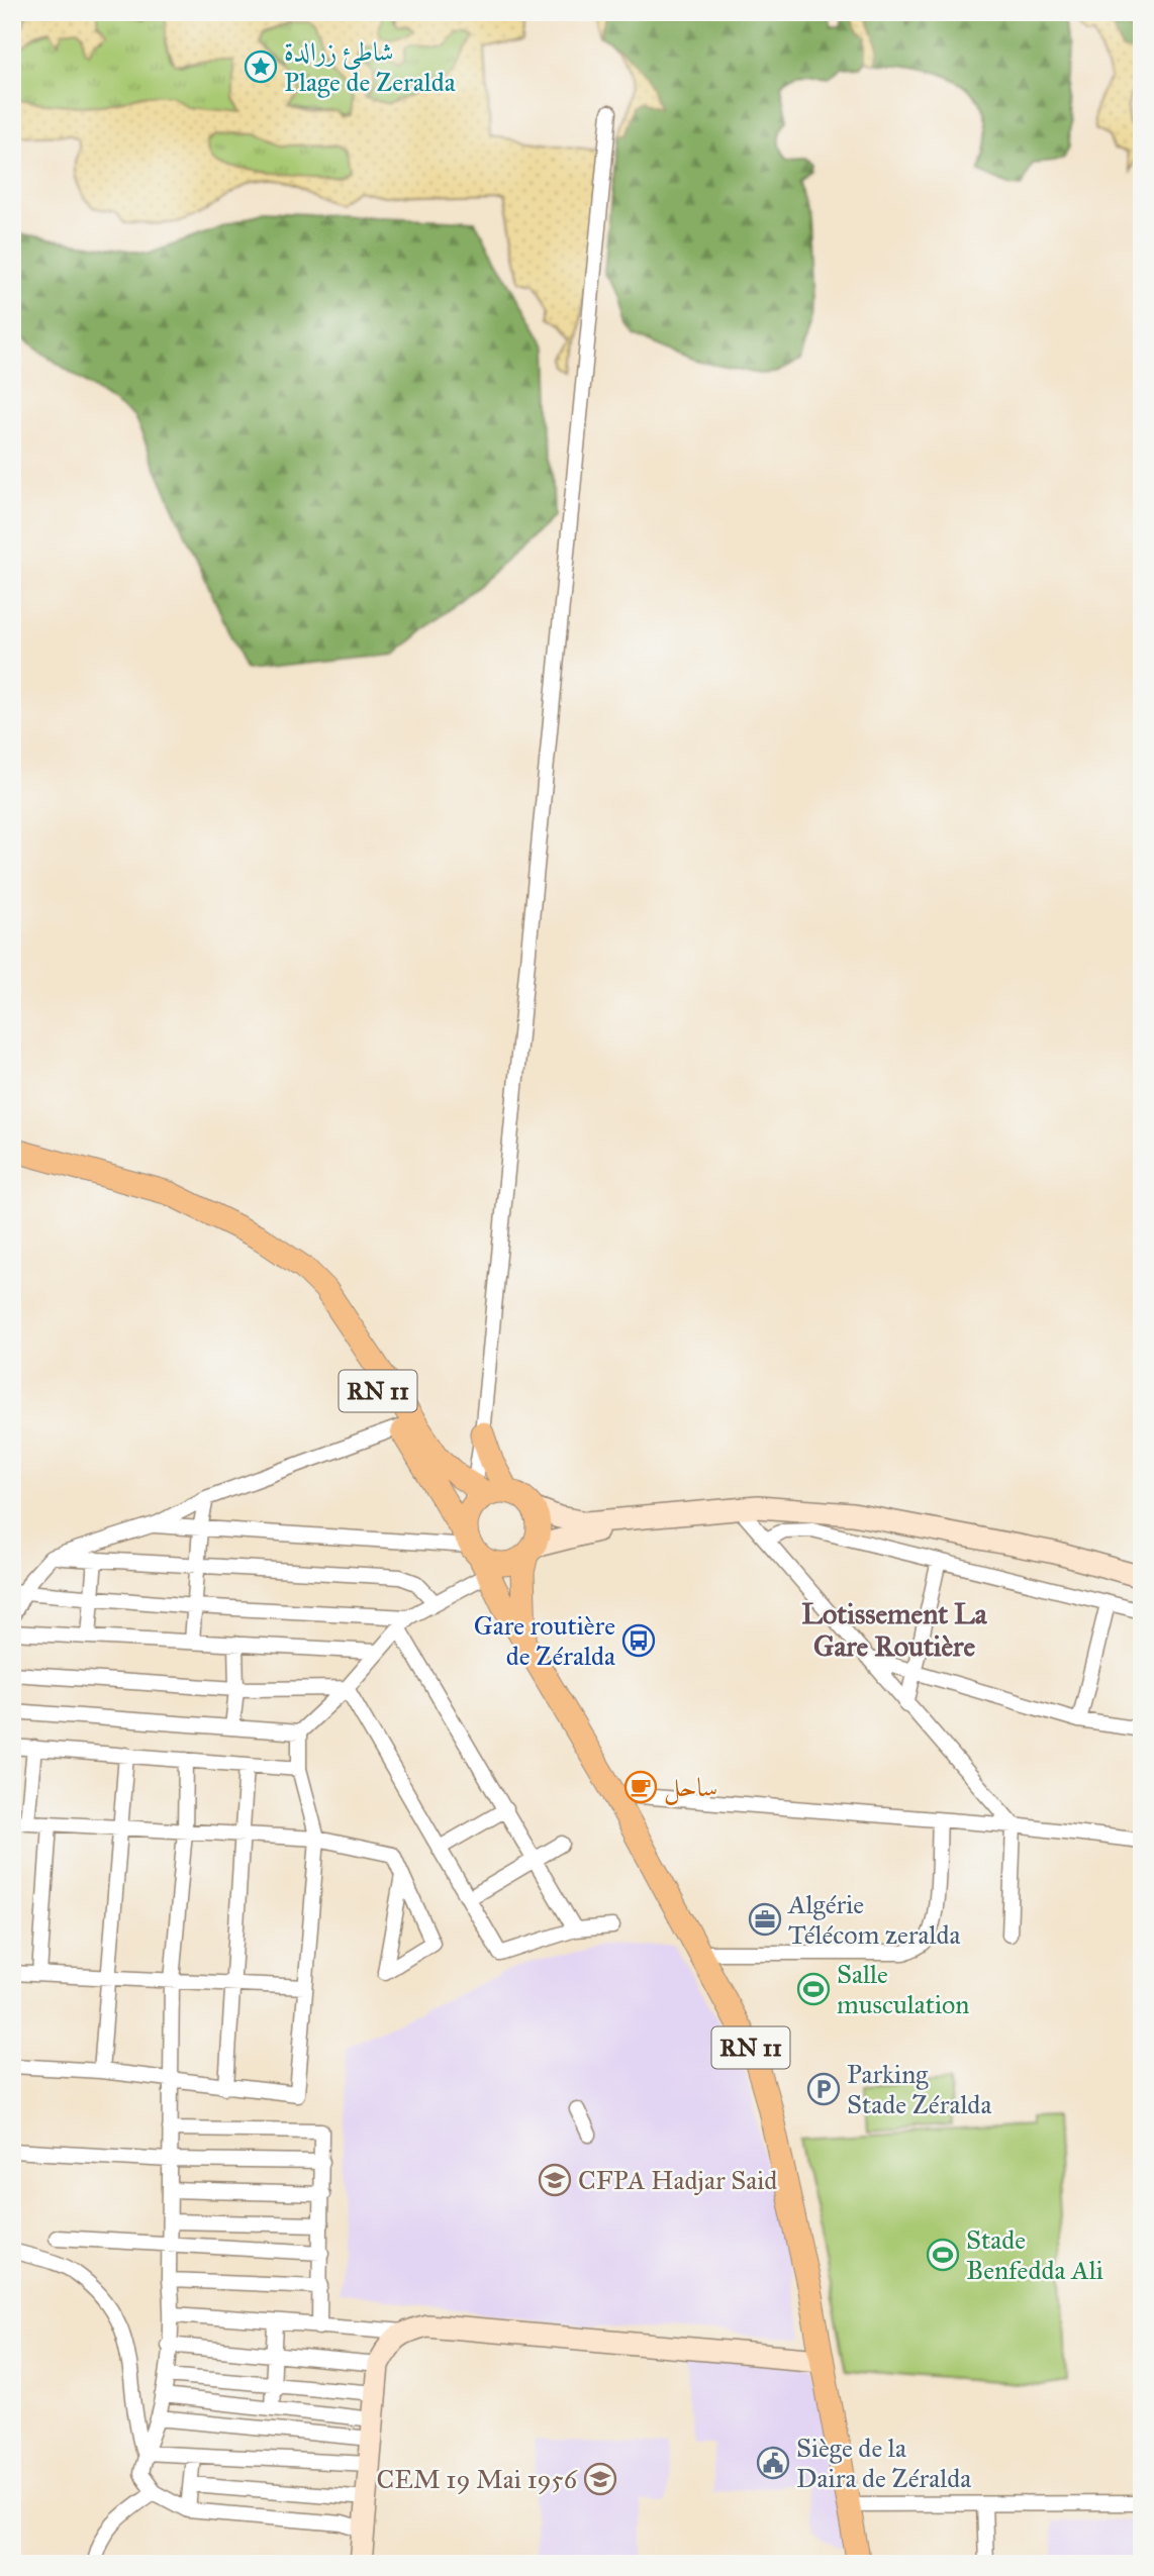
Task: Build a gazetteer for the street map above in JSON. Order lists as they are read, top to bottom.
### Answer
{
  "streets": {
    "main road": ["RN 11"]
  },
  "districts": ["Lotissement La Gare Routière"],
  "places": {
    "place": ["شاطئ زرالدة Plage de Zeralda"],
    "bus stop": ["Gare routière de Zéralda"],
    "cafe": ["ساحل"],
    "office": ["Algérie Télécom zeralda"],
    "sports": ["Salle musculation", "Stade Benfedda Ali"],
    "parking": ["Parking Stade Zéralda"],
    "school or university": ["CFPA Hadjar Said", "CEM 19 Mai 1956"],
    "public building": ["Siège de la Daira de Zéralda"]
  }
}
